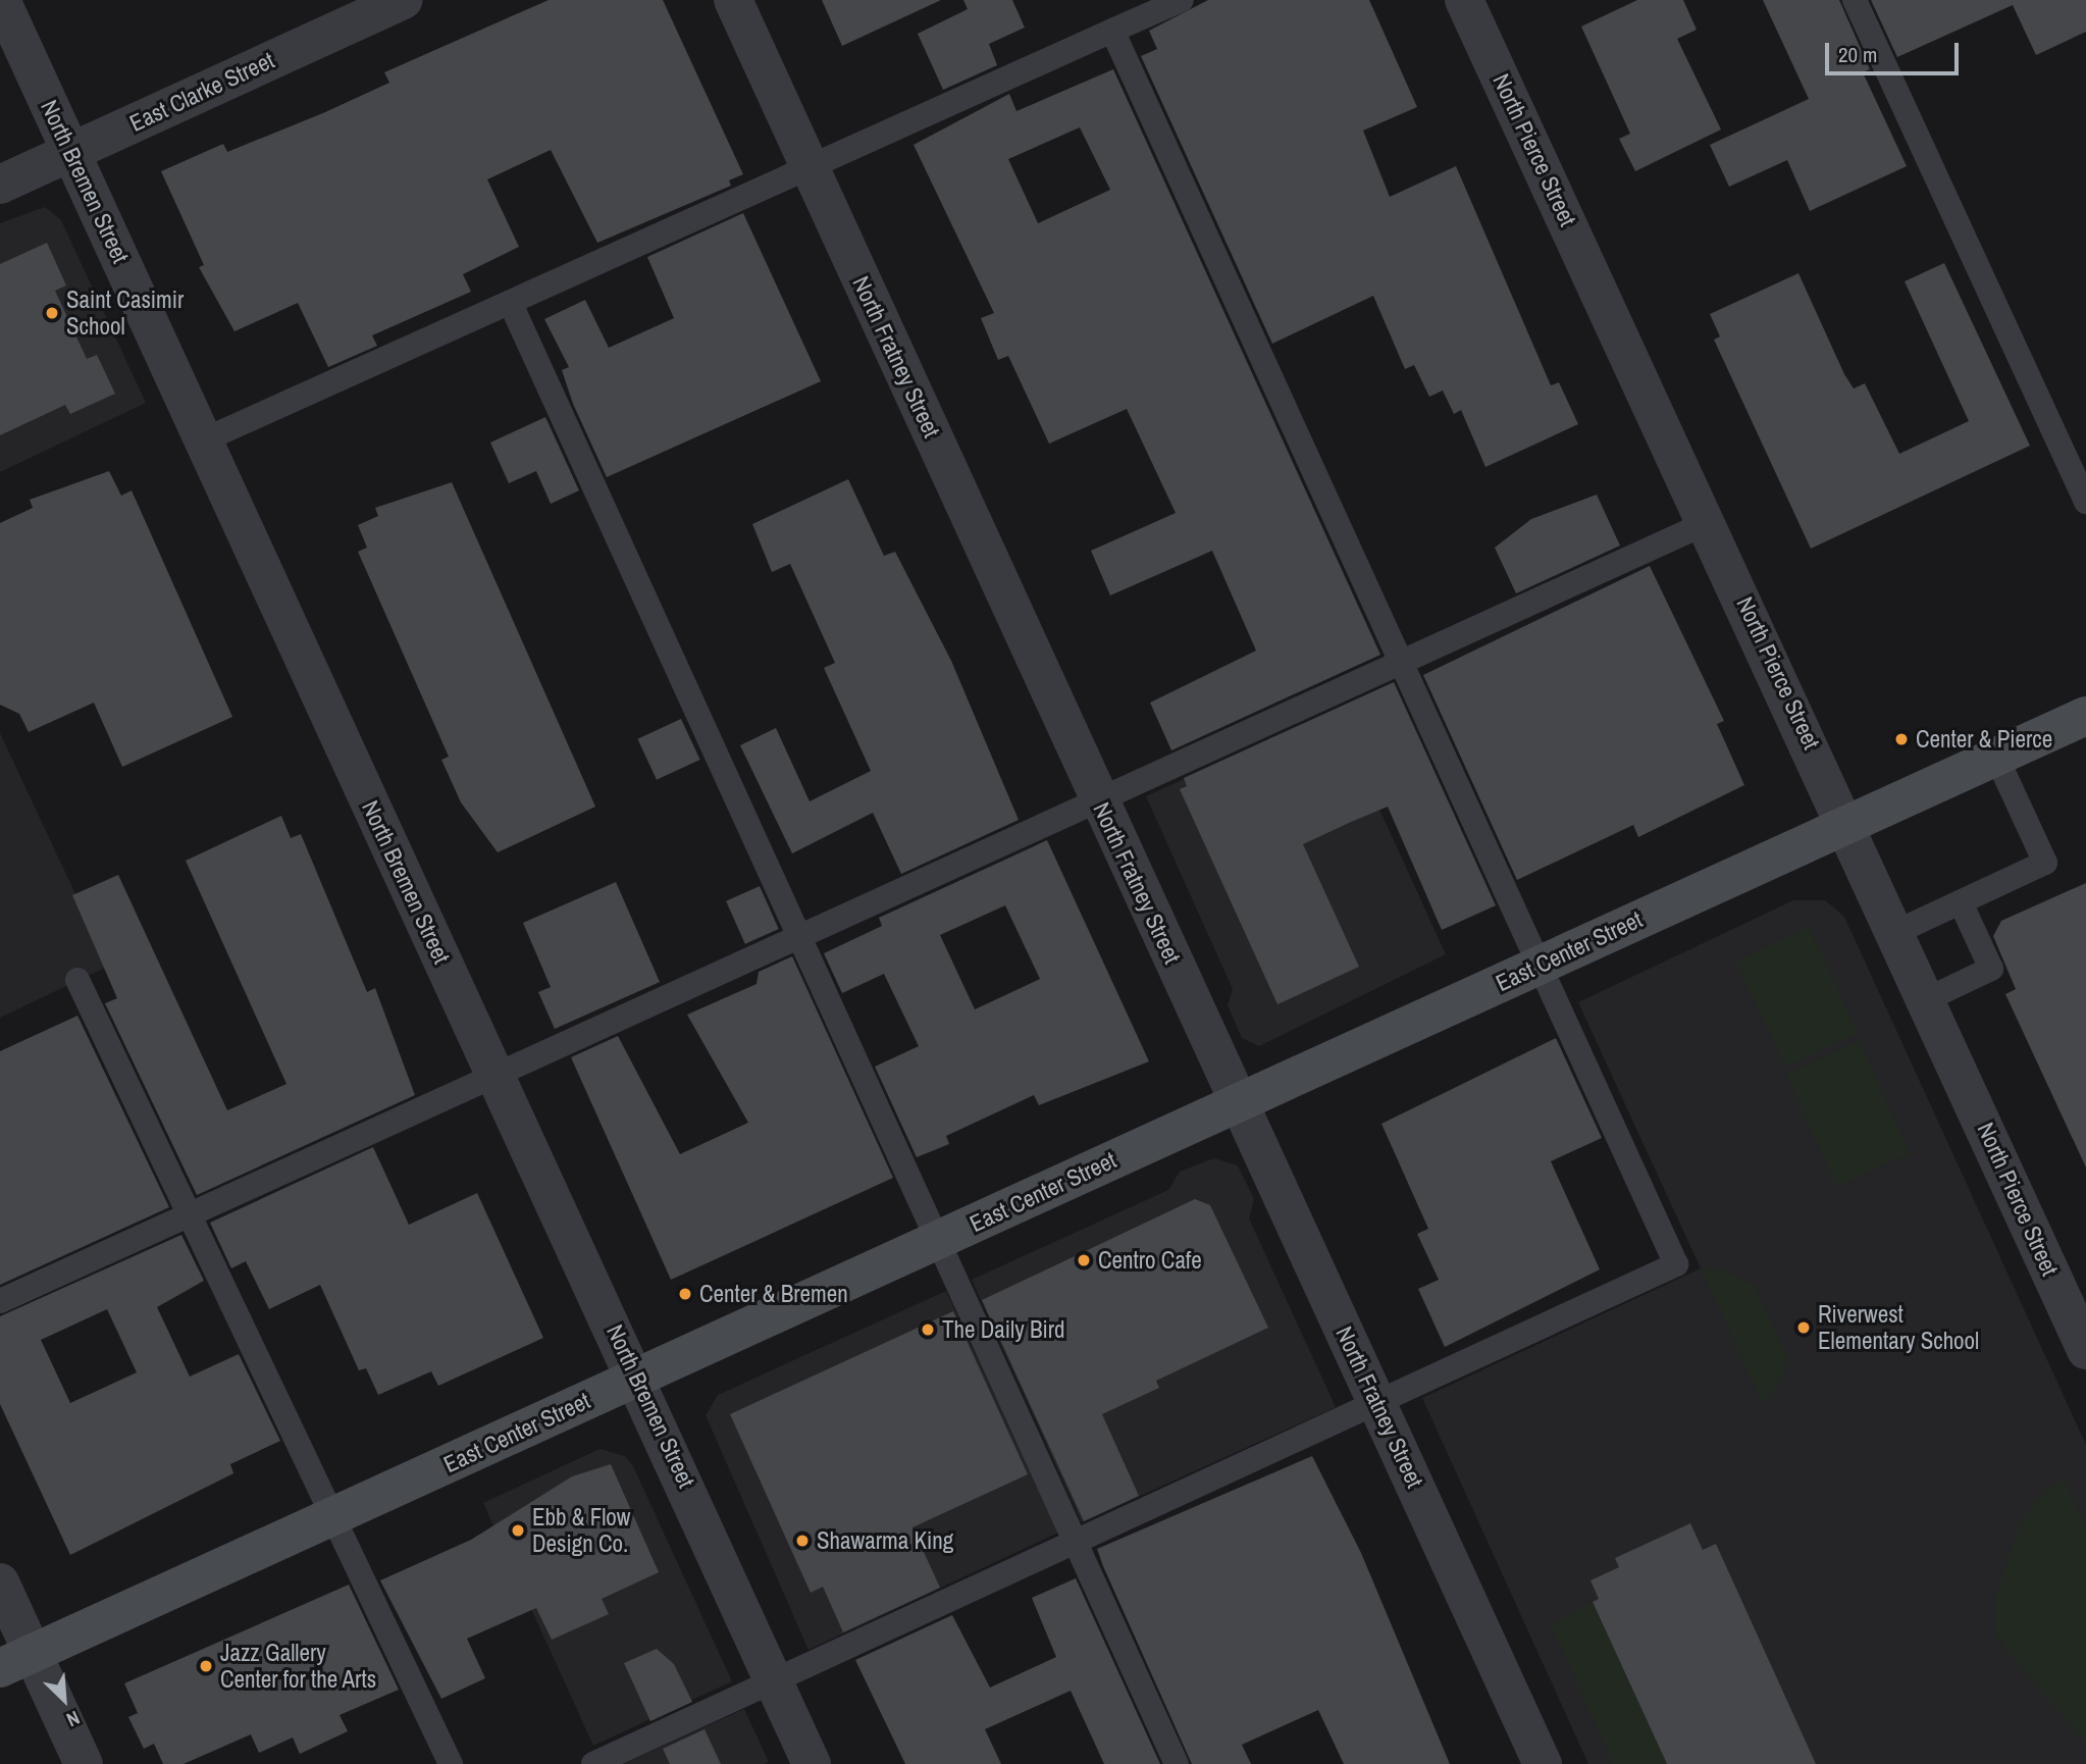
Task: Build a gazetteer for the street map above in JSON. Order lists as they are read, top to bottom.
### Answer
{
  "streets": {
    "street": [
      "East Clarke Street",
      "North Pierce Street",
      "North Bremen Street",
      "North Fratney Street",
      "East Center Street"
    ]
  },
  "crossings": [
    ["East Clarke Street", "North Bremen Street"],
    ["North Pierce Street", "East Center Street"],
    ["North Bremen Street", "East Center Street"],
    ["North Fratney Street", "East Center Street"]
  ],
  "places": [
    "Saint Casimir School",
    "Center & Pierce",
    "Centro Cafe",
    "Center & Bremen",
    "Riverwest Elementary School",
    "The Daily Bird",
    "Ebb & Flow Design Co.",
    "Shawarma King",
    "Jazz Gallery Center for the Arts"
  ],
  "scale_bar": "20 m",
  "north": "bottom right"
}
